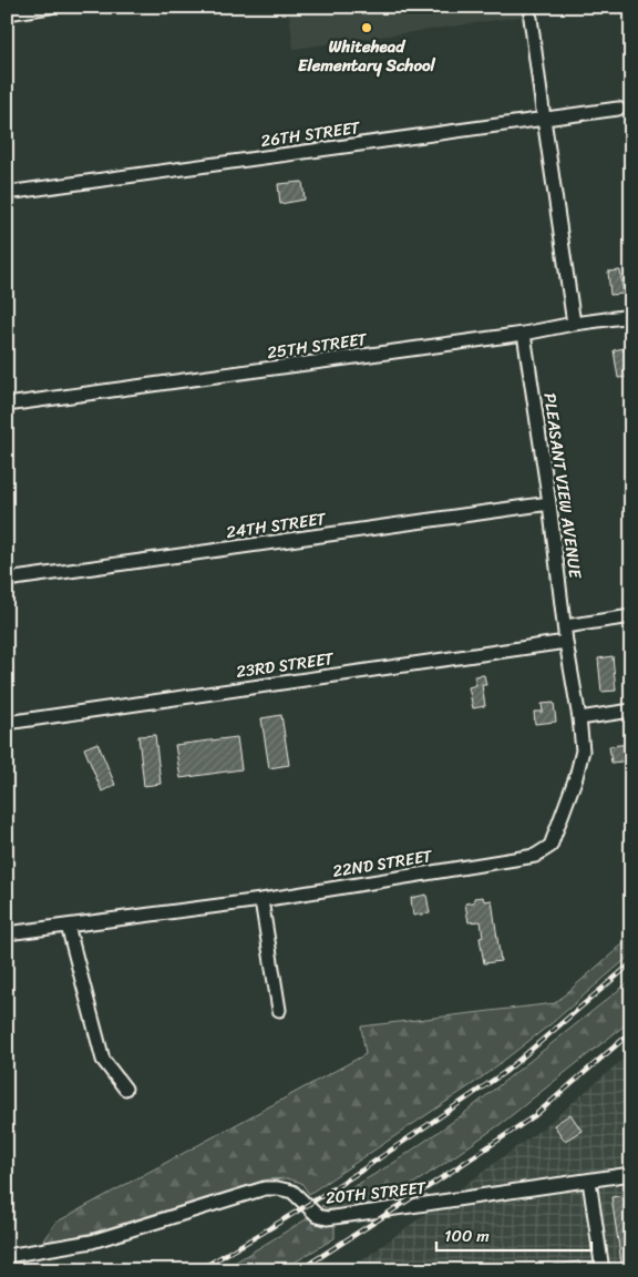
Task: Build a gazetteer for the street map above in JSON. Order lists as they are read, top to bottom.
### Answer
{
  "streets": {
    "street": [
      "26TH STREET",
      "25TH STREET",
      "PLEASANT VIEW AVENUE",
      "24TH STREET",
      "23RD STREET",
      "22ND STREET",
      "20TH STREET"
    ]
  },
  "crossings": [
    ["25TH STREET", "PLEASANT VIEW AVENUE"],
    ["PLEASANT VIEW AVENUE", "24TH STREET"],
    ["PLEASANT VIEW AVENUE", "23RD STREET"],
    ["PLEASANT VIEW AVENUE", "22ND STREET"],
    ["23RD STREET", "22ND STREET"]
  ],
  "places": ["Whitehead Elementary School"],
  "scale_bar": "100 m"
}
